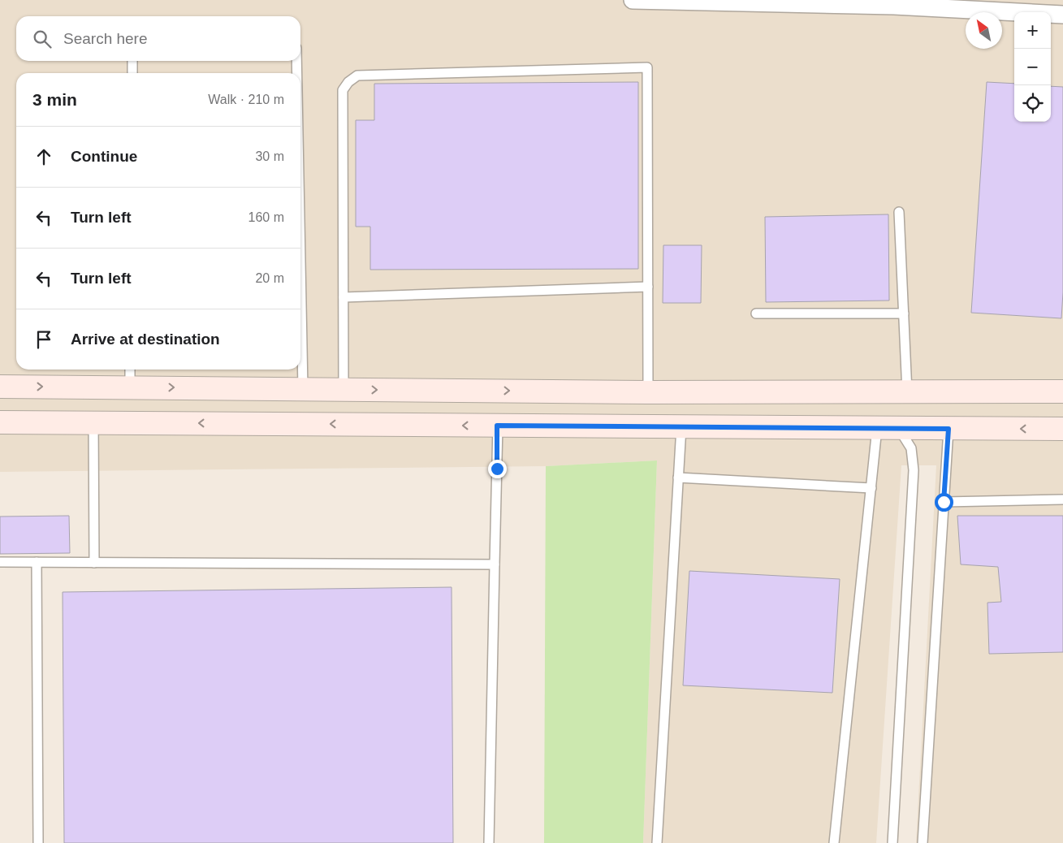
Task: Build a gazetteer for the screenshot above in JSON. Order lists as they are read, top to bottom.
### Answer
{
  "north": "top left",
  "page": {
    "map_buttons": ["+", "−"],
    "search": "Search here",
    "heading": ["3 min", "Walk · 210 m"],
    "list": [
      ["Continue", "30 m"],
      ["Turn left", "160 m"],
      ["Turn left", "20 m"],
      "Arrive at destination"
    ]
  }
}
